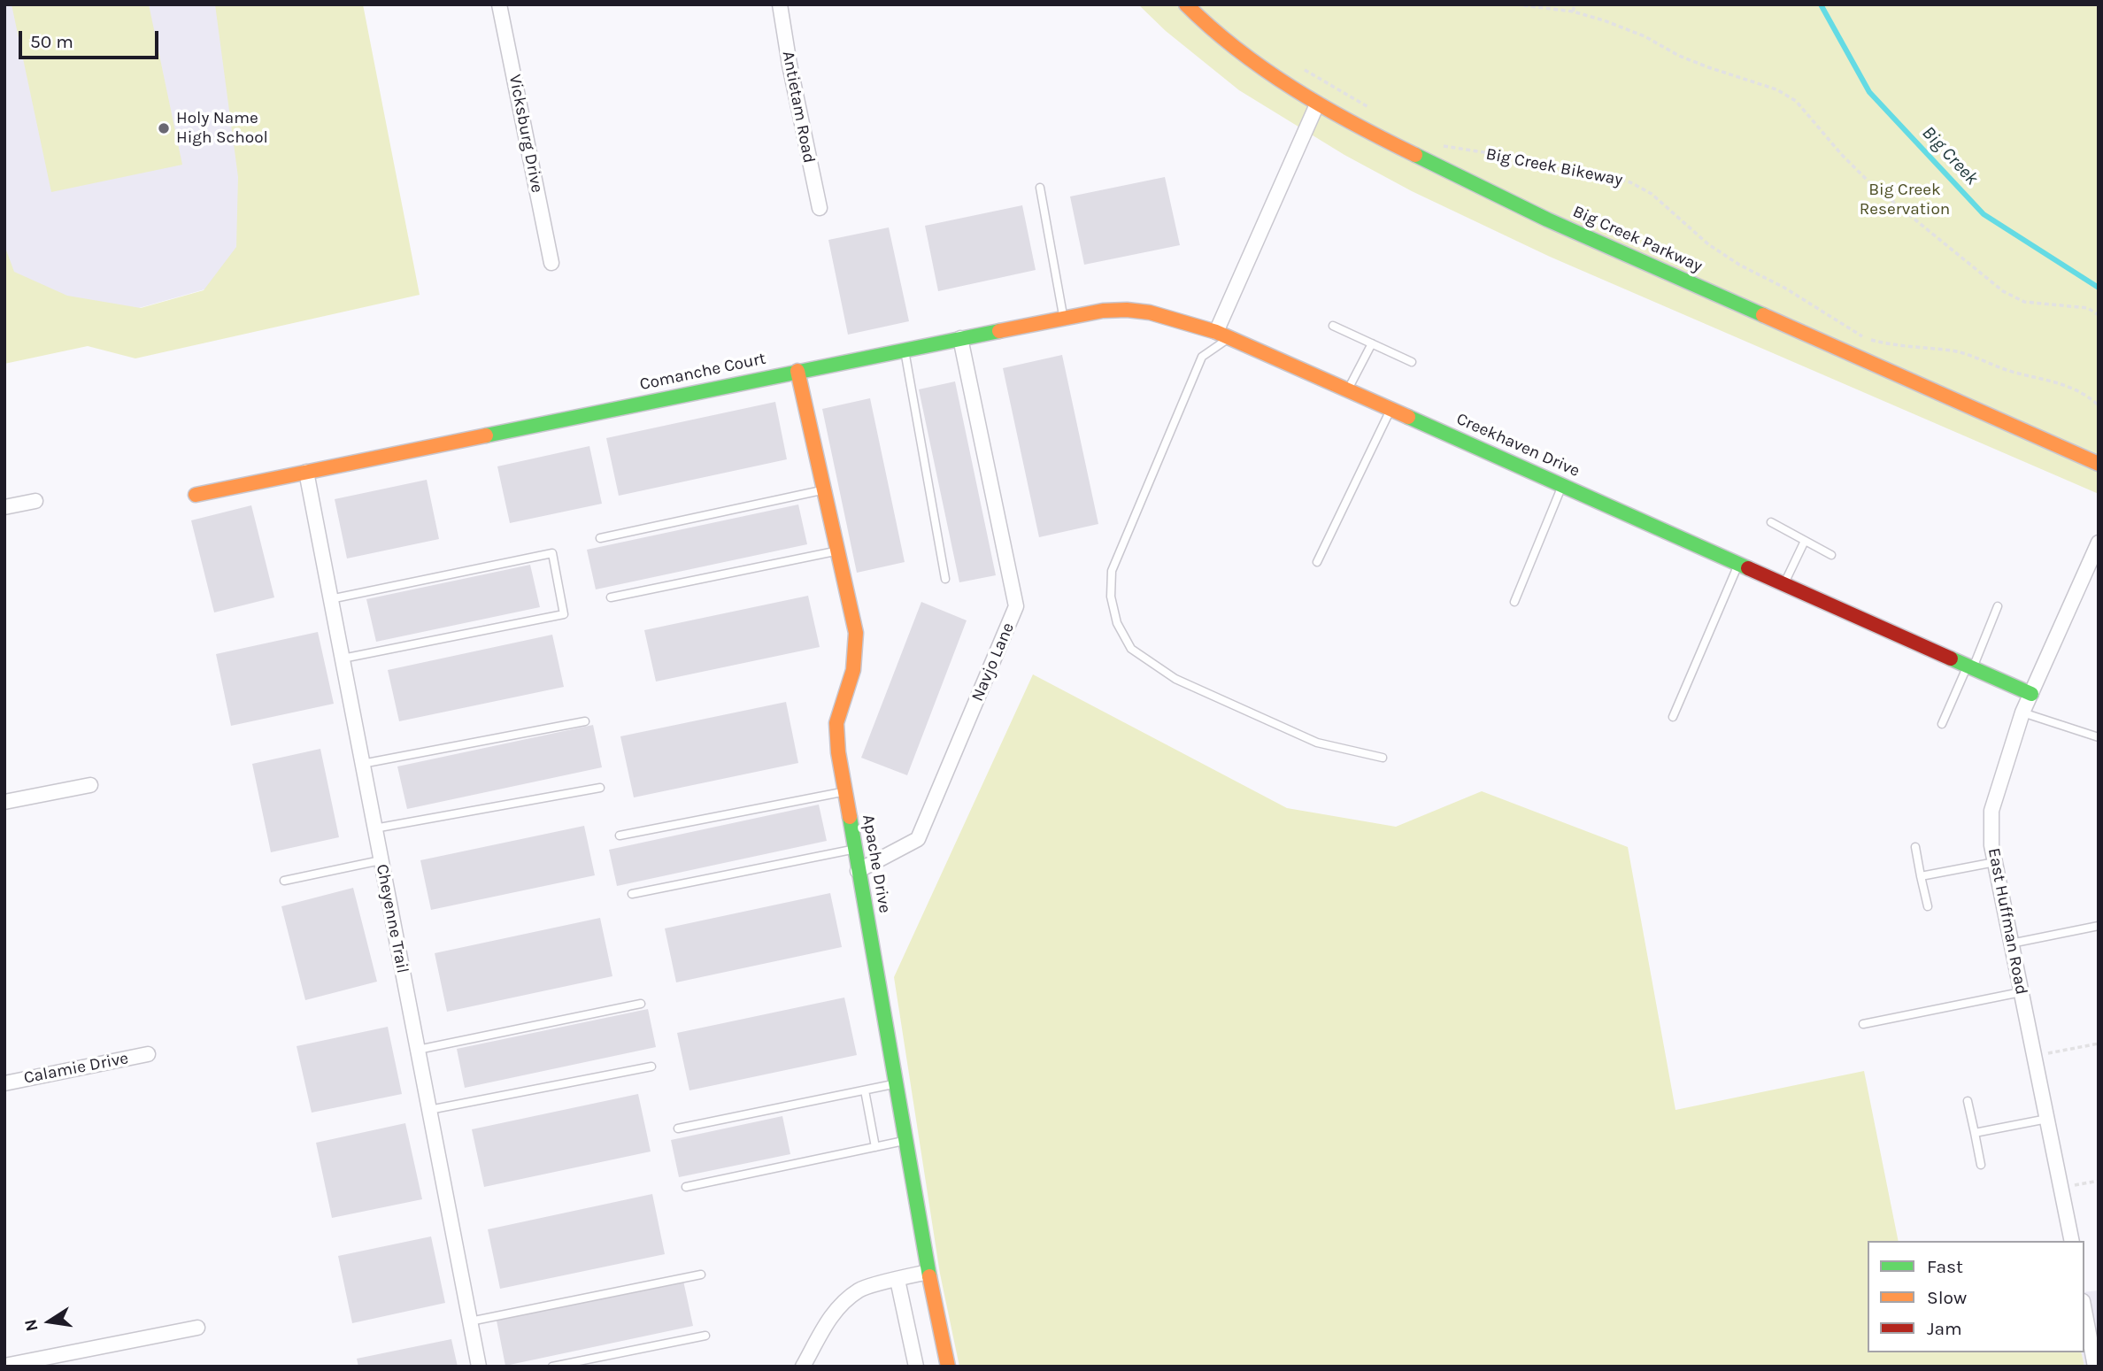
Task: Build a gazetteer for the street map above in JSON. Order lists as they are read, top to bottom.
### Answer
{
  "streets": {
    "street": [
      "Antietam Road",
      "Vicksburg Drive",
      "Big Creek Parkway",
      "Comanche Court",
      "Creekhaven Drive",
      "Navjo Lane",
      "Apache Drive",
      "Cheyenne Trail",
      "East Huffman Road",
      "Calamie Drive"
    ],
    "path": ["Big Creek Bikeway"]
  },
  "crossings": [
    ["Comanche Court", "Creekhaven Drive"],
    ["Comanche Court", "Navjo Lane"],
    ["Comanche Court", "Apache Drive"],
    ["Comanche Court", "Cheyenne Trail"],
    ["Creekhaven Drive", "East Huffman Road"],
    ["Navjo Lane", "Apache Drive"]
  ],
  "water": ["Big Creek"],
  "parks": ["Big Creek Reservation"],
  "places": ["Holy Name High School"],
  "legend": ["Fast", "Slow", "Jam"],
  "scale_bar": "50 m",
  "north": "left"
}
